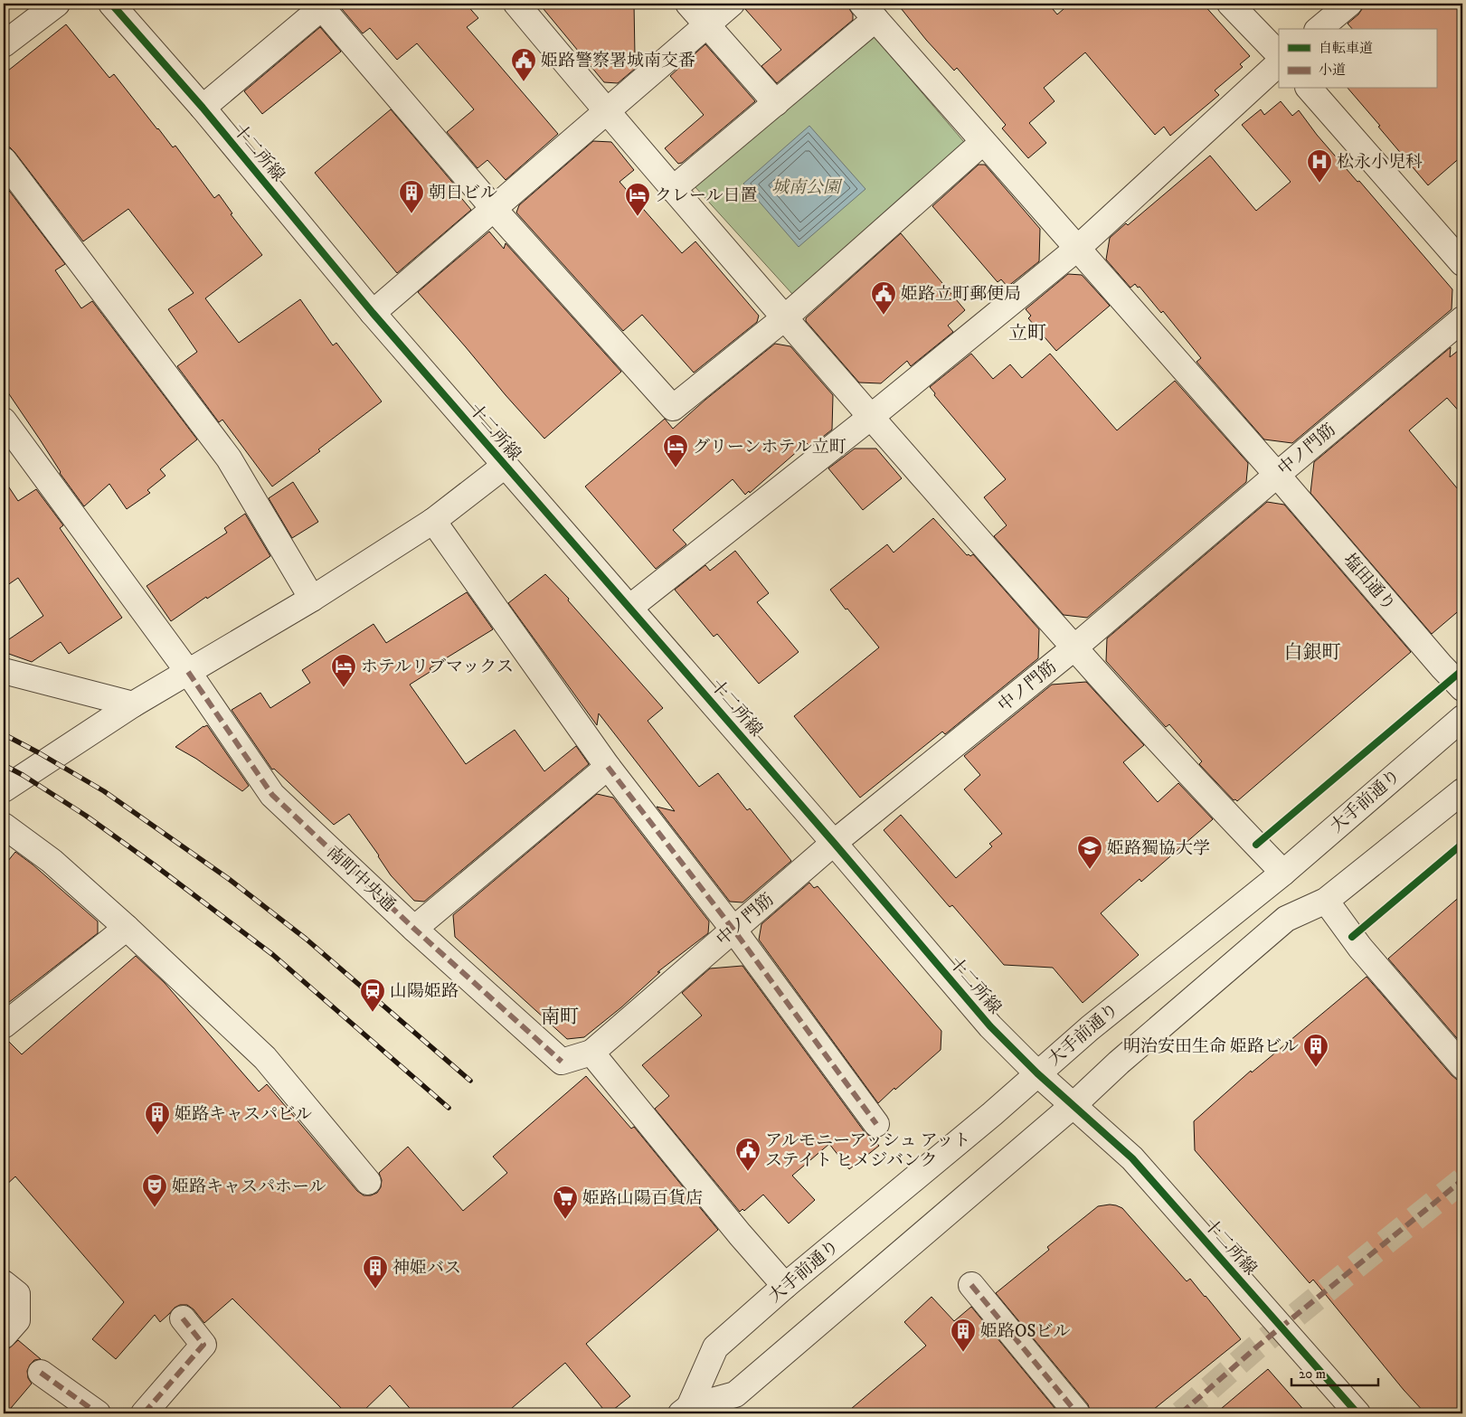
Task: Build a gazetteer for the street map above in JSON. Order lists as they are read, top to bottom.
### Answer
{
  "streets": {
    "street": [
      "十二所線",
      "中ノ門筋",
      "塩田通り",
      "大手前通り",
      "南町中央通"
    ]
  },
  "crossings": [
    ["十二所線", "中ノ門筋"],
    ["十二所線", "大手前通り"],
    ["中ノ門筋", "塩田通り"],
    ["中ノ門筋", "南町中央通"]
  ],
  "districts": ["立町", "白銀町", "南町"],
  "parks": ["城南公園"],
  "places": {
    "public building": ["姫路警察署城南交番", "姫路立町郵便局", "アルモニーアッシュ アット ステイト ヒメジバンク"],
    "hospital": ["松永小児科"],
    "building": [
      "朝日ビル",
      "明治安田生命 姫路ビル",
      "姫路キャスパビル",
      "神姫バス",
      "姫路OSビル"
    ],
    "hotel": ["クレール日置", "グリーンホテル立町", "ホテルリブマックス"],
    "school or university": ["姫路獨協大学"],
    "station": ["山陽姫路"],
    "theatre": ["姫路キャスパホール"],
    "supermarket": ["姫路山陽百貨店"]
  },
  "legend": ["自転車道", "小道"],
  "scale_bar": "20 m"
}
